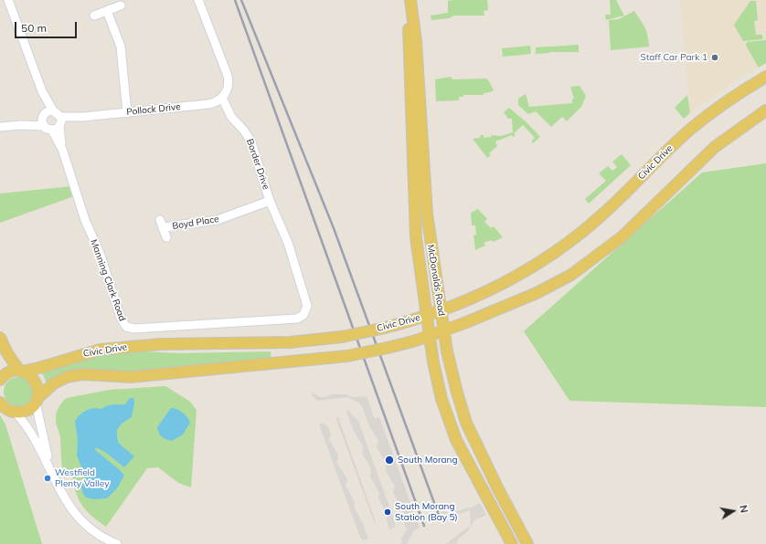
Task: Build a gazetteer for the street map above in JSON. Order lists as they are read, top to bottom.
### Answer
{
  "streets": {
    "main road": ["Civic Drive", "McDonalds Road"],
    "street": [
      "Pollock Drive",
      "Border Drive",
      "Boyd Place",
      "Manning Clark Road"
    ]
  },
  "crossings": [
    ["Pollock Drive", "Border Drive"],
    ["Pollock Drive", "Manning Clark Road"],
    ["Civic Drive", "McDonalds Road"],
    ["Border Drive", "Boyd Place"],
    ["Border Drive", "Manning Clark Road"]
  ],
  "places": [
    "Staff Car Park 1",
    "South Morang",
    "Westfield Plenty Valley",
    "South Morang Station (Bay 5)"
  ],
  "scale_bar": "50 m",
  "north": "right"
}
